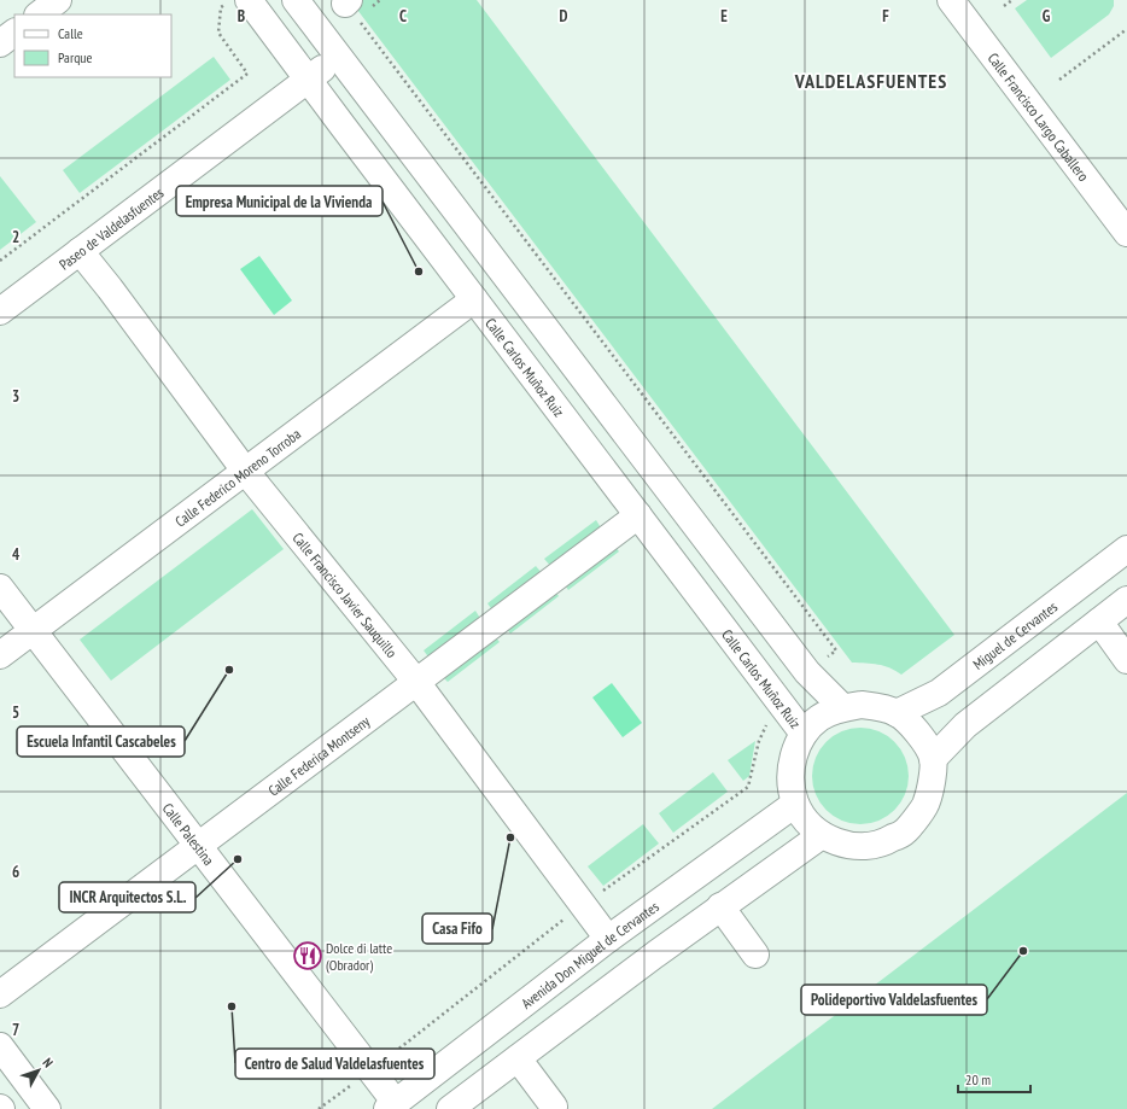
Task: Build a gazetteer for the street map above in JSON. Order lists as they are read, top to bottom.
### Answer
{
  "streets": {
    "street": [
      "Calle Francisco Largo Caballero",
      "Paseo de Valdelasfuentes",
      "Calle Carlos Muñoz Ruiz",
      "Calle Federico Moreno Torroba",
      "Calle Francisco Javier Sauquillo",
      "Miguel de Cervantes",
      "Calle Federica Montseny",
      "Calle Palestina",
      "Avenida Don Miguel de Cervantes"
    ]
  },
  "crossings": [
    ["Paseo de Valdelasfuentes", "Calle Carlos Muñoz Ruiz"],
    ["Paseo de Valdelasfuentes", "Calle Francisco Javier Sauquillo"],
    ["Calle Carlos Muñoz Ruiz", "Calle Federico Moreno Torroba"],
    ["Calle Carlos Muñoz Ruiz", "Miguel de Cervantes"],
    ["Calle Carlos Muñoz Ruiz", "Calle Federica Montseny"],
    ["Calle Carlos Muñoz Ruiz", "Avenida Don Miguel de Cervantes"],
    ["Calle Federico Moreno Torroba", "Calle Francisco Javier Sauquillo"],
    ["Calle Federico Moreno Torroba", "Calle Palestina"],
    ["Calle Francisco Javier Sauquillo", "Calle Federica Montseny"],
    ["Calle Francisco Javier Sauquillo", "Avenida Don Miguel de Cervantes"],
    ["Miguel de Cervantes", "Avenida Don Miguel de Cervantes"],
    ["Calle Federica Montseny", "Calle Palestina"],
    ["Calle Palestina", "Avenida Don Miguel de Cervantes"]
  ],
  "districts": ["VALDELASFUENTES"],
  "places": {
    "other": [
      "Empresa Municipal de la Vivienda",
      "Escuela Infantil Cascabeles",
      "Casa Fifo",
      "INCR Arquitectos S.L.",
      "Polideportivo Valdelasfuentes",
      "Centro de Salud Valdelasfuentes"
    ],
    "restaurant": ["Dolce di latte (Obrador)"]
  },
  "legend": ["Calle", "Parque"],
  "scale_bar": "20 m",
  "north": "top right",
  "grid": {
    "columns": [
      "B",
      "C",
      "D",
      "E",
      "F",
      "G"
    ],
    "rows": [
      "2",
      "3",
      "4",
      "5",
      "6",
      "7"
    ]
  }
}
